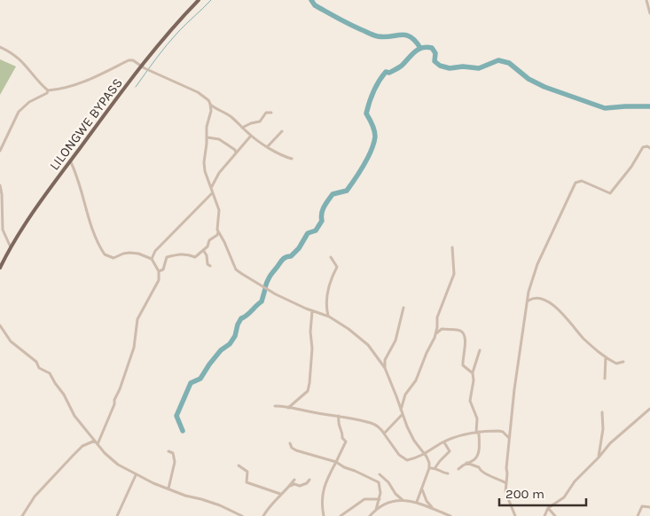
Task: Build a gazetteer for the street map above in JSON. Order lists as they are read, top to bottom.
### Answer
{
  "streets": {
    "main road": ["LILONGWE BYPASS"]
  },
  "scale_bar": "200 m"
}
